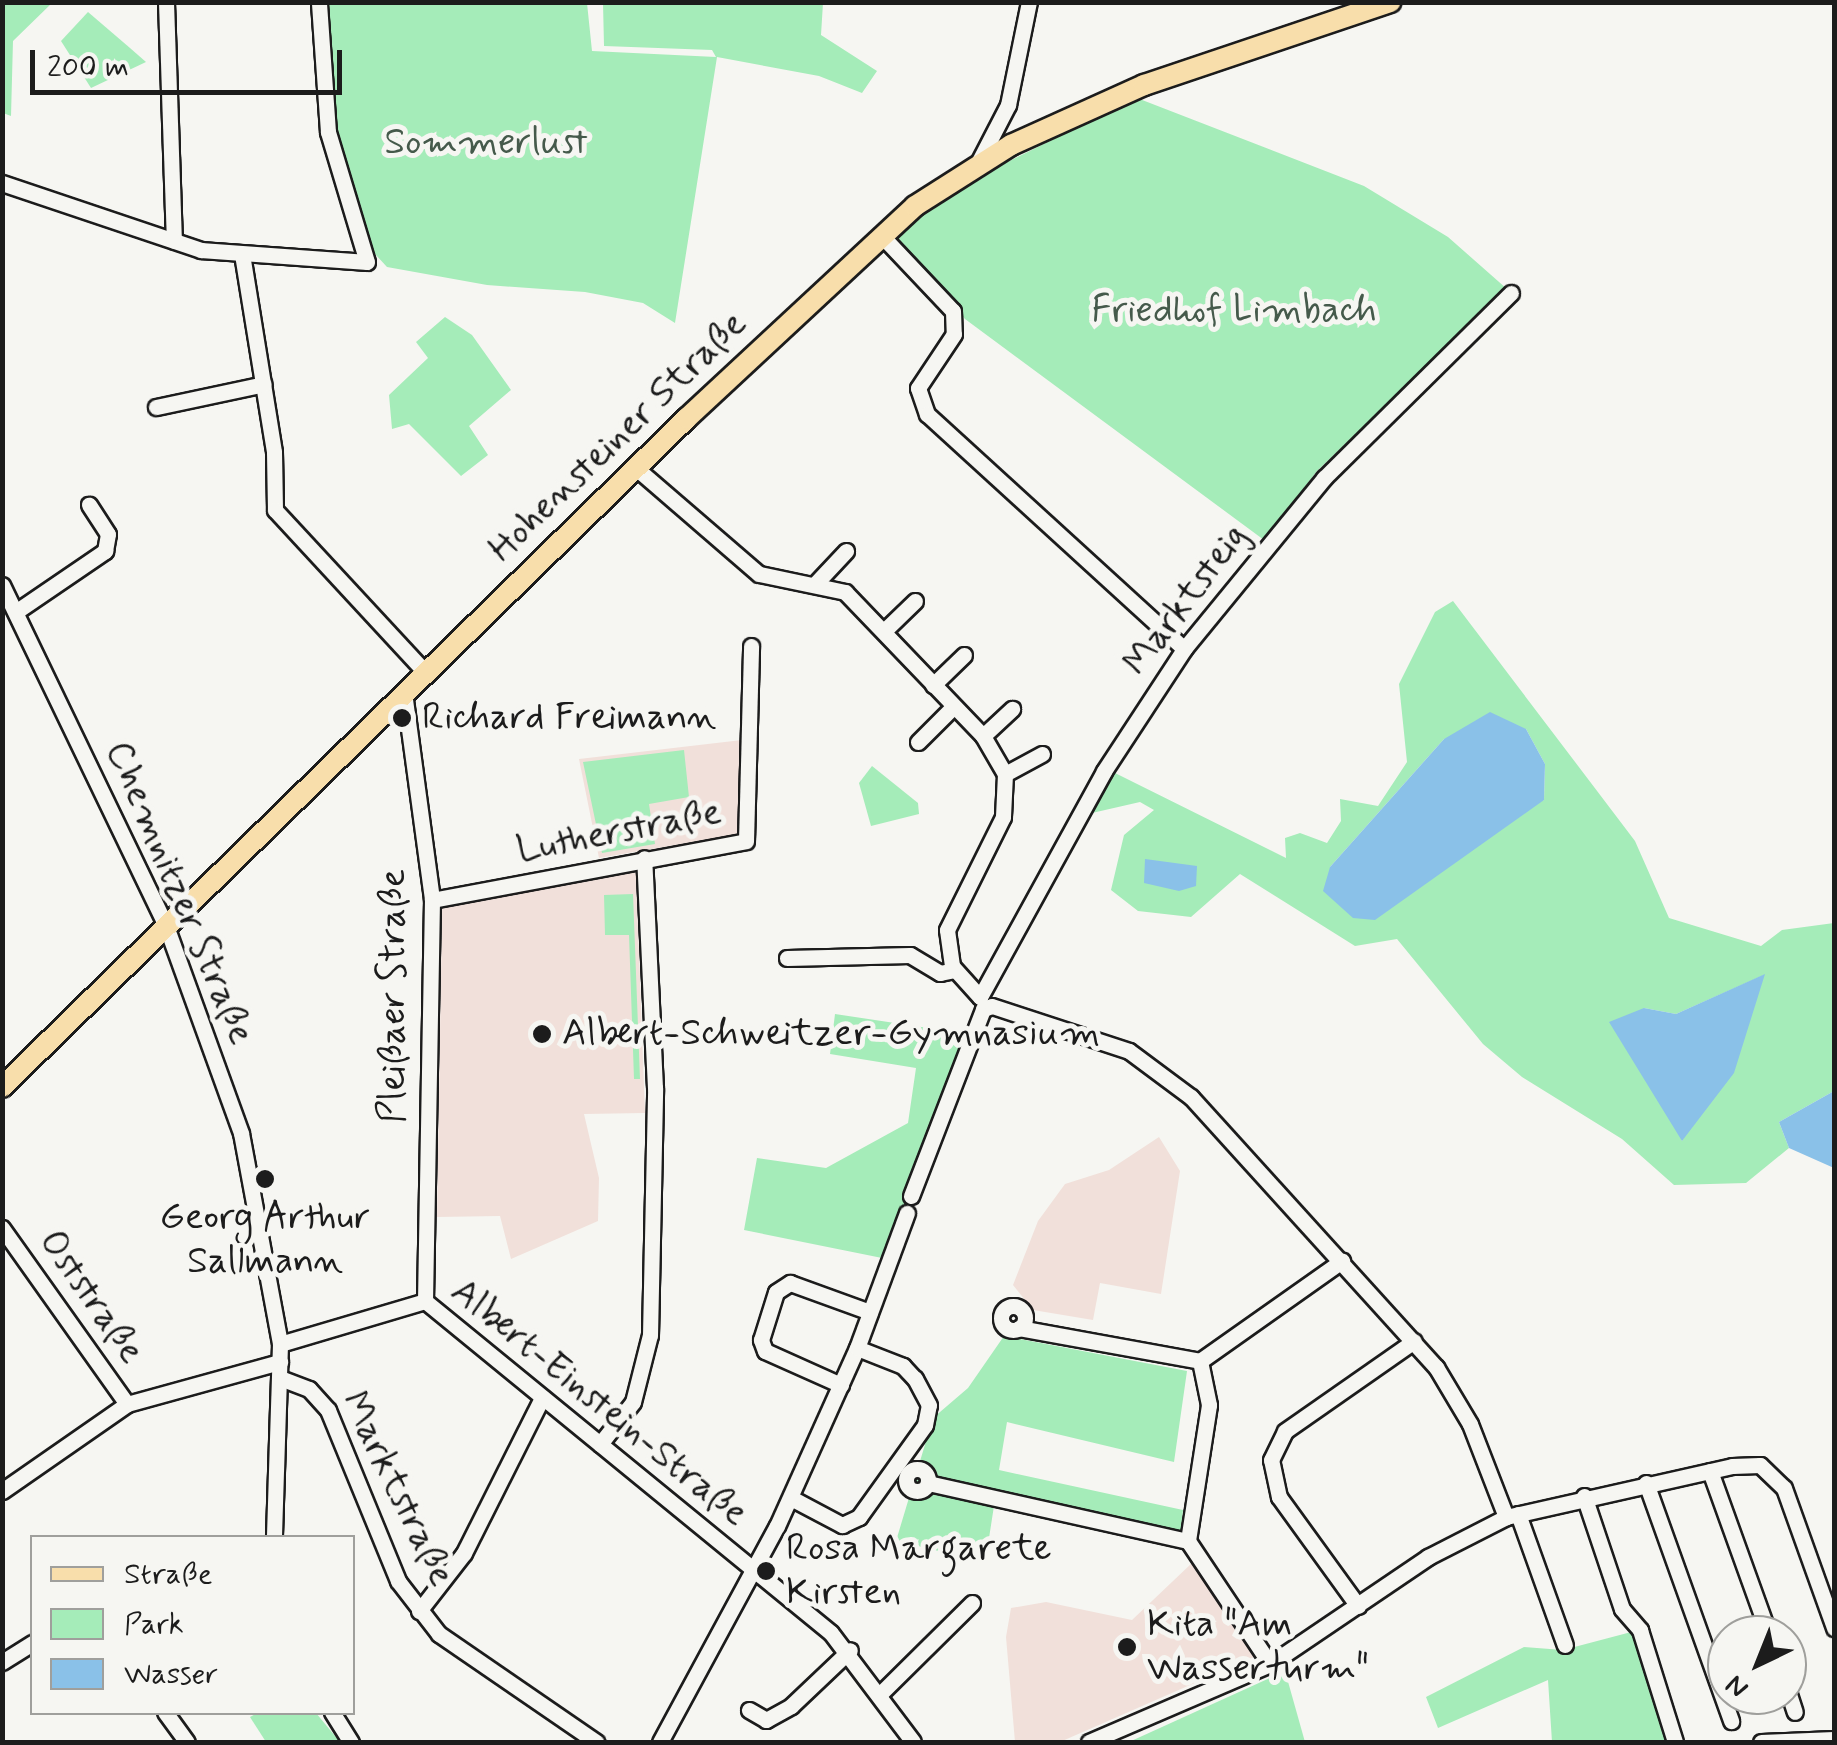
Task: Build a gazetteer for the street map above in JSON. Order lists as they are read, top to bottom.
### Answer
{
  "streets": {
    "main road": ["Hohensteiner Straße"],
    "street": [
      "Marktsteig",
      "Lutherstraße",
      "Chemnitzer Straße",
      "Pleißaer Straße",
      "Oststraße",
      "Albert-Einstein-Straße",
      "Marktstraße"
    ]
  },
  "crossings": [
    ["Hohensteiner Straße", "Chemnitzer Straße"],
    ["Hohensteiner Straße", "Pleißaer Straße"],
    ["Lutherstraße", "Pleißaer Straße"],
    ["Chemnitzer Straße", "Albert-Einstein-Straße"],
    ["Chemnitzer Straße", "Marktstraße"],
    ["Pleißaer Straße", "Albert-Einstein-Straße"]
  ],
  "parks": ["Sommerlust", "Friedhof Limbach"],
  "places": [
    "Richard Freimann",
    "Albert-Schweitzer-Gymnasium",
    "Georg Arthur Sallmann",
    "Rosa Margarete Kirsten",
    "Kita \"Am Wasserturm\""
  ],
  "legend": ["Straße", "Park", "Wasser"],
  "scale_bar": "200 m",
  "north": "bottom left"
}
